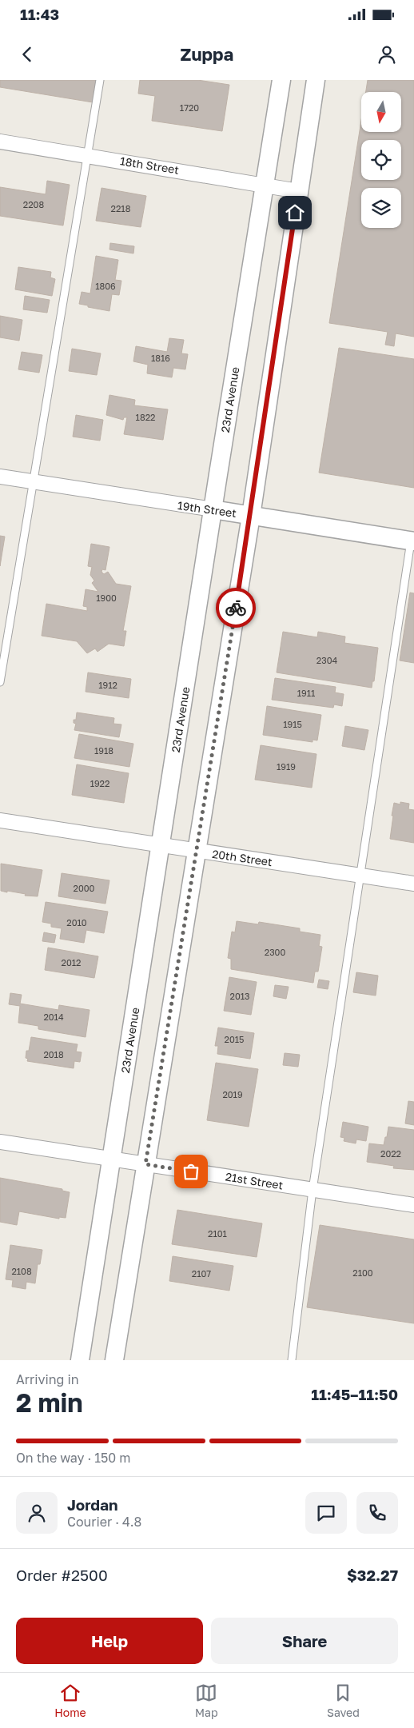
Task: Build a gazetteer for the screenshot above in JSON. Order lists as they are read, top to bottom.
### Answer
{
  "streets": {
    "street": [
      "18th Street",
      "23rd Avenue",
      "19th Street",
      "20th Street",
      "21st Street"
    ]
  },
  "crossings": [
    ["18th Street", "23rd Avenue"],
    ["23rd Avenue", "19th Street"],
    ["23rd Avenue", "20th Street"],
    ["23rd Avenue", "21st Street"]
  ],
  "house_numbers": [
    "1720",
    "2208",
    "2218",
    "1806",
    "1816",
    "1822",
    "1900",
    "2304",
    "1912",
    "1911",
    "1915",
    "1918",
    "1919",
    "1922",
    "2000",
    "2010",
    "2300",
    "2012",
    "2013",
    "2014",
    "2015",
    "2018",
    "2019",
    "2022",
    "2101",
    "2108",
    "2100",
    "2107"
  ],
  "north": "bottom",
  "page": {
    "status": "11:43",
    "header": "Zuppa",
    "heading": ["2 min", "Arriving in", "11:45–11:50"],
    "panel": [
      "Jordan",
      "Courier · 4.8",
      "Order #2500",
      "$32.27"
    ],
    "bar": "On the way · 150 m",
    "buttons": ["Help", "Share"],
    "tabs": ["Home", "Map", "Saved"]
  }
}
